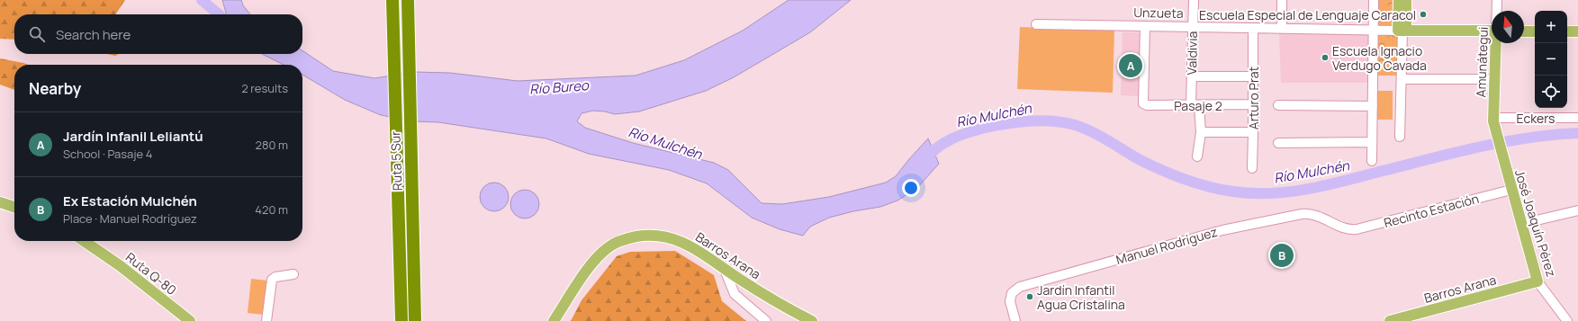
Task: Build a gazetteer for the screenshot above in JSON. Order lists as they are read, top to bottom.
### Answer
{
  "streets": {
    "highway": ["Ruta 5 Sur"],
    "main road": [
      "Unzueta",
      "Amunátegui",
      "José Joaquín Pérez",
      "Barros Arana",
      "Ruta Q-80"
    ],
    "street": [
      "Valdivia",
      "Arturo Prat",
      "Pasaje 2",
      "Eckers",
      "Recinto Estación",
      "Manuel Rodríguez"
    ]
  },
  "crossings": [
    ["Unzueta", "Valdivia"],
    ["Unzueta", "Arturo Prat"],
    ["Unzueta", "Pasaje 2"],
    ["Valdivia", "Pasaje 2"],
    ["Amunátegui", "Eckers"],
    ["Amunátegui", "José Joaquín Pérez"],
    ["Arturo Prat", "Pasaje 2"],
    ["Eckers", "José Joaquín Pérez"],
    ["Recinto Estación", "José Joaquín Pérez"],
    ["Recinto Estación", "Manuel Rodríguez"],
    ["José Joaquín Pérez", "Barros Arana"]
  ],
  "water": ["Río Bureo", "Río Mulchén"],
  "places": ["Escuela Especial de Lenguaje Caracol", "Escuela Ignacio Verdugo Cavada", "Jardín Infantil Agua Cristalina"],
  "north": "top",
  "page": {
    "map_buttons": ["+", "−"],
    "search": "Search here",
    "pins": ["A", "B"],
    "heading": ["Nearby", "2 results"],
    "list": [
      {
        "mark": "A",
        "name": "Jardín Infanil Leliantú",
        "note": "School · Pasaje 4",
        "value": "280 m"
      },
      {
        "mark": "B",
        "name": "Ex Estación Mulchén",
        "note": "Place · Manuel Rodríguez",
        "value": "420 m"
      }
    ]
  }
}
